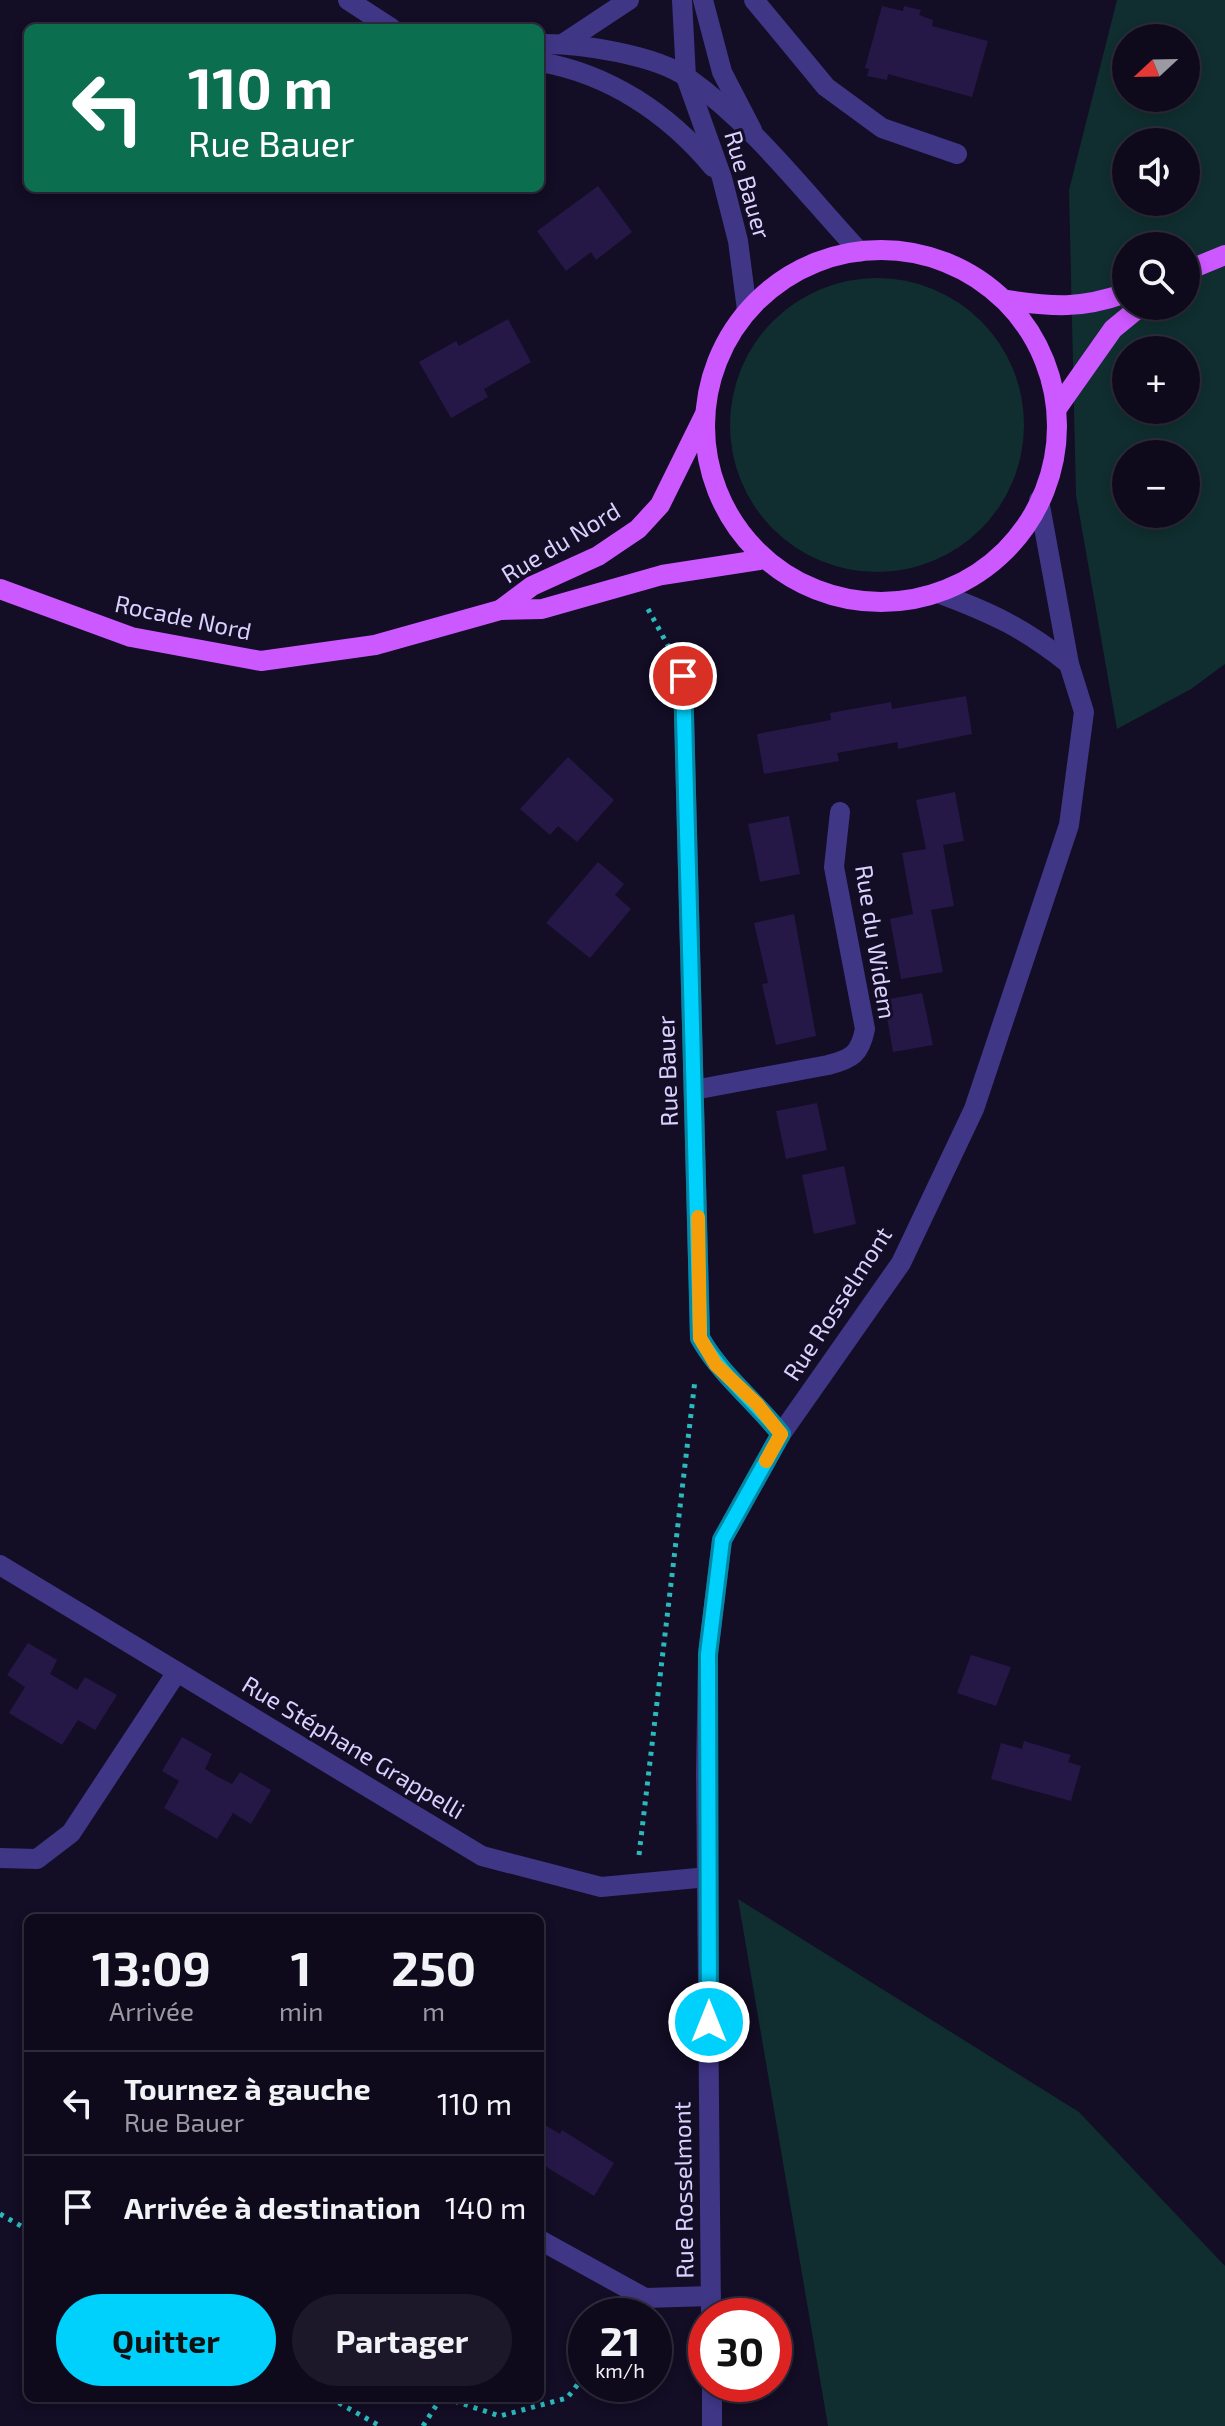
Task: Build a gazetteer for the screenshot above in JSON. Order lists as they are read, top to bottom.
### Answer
{
  "streets": {
    "main road": ["Rue du Nord", "Rocade Nord"],
    "street": [
      "Rue Bauer",
      "Rue du Widem",
      "Rue Rosselmont",
      "Rue Stéphane Grappelli"
    ]
  },
  "crossings": [
    ["Rue Bauer", "Rue du Widem"],
    ["Rue du Nord", "Rocade Nord"],
    ["Rue Rosselmont", "Rue Stéphane Grappelli"]
  ],
  "north": "left",
  "page": {
    "map_buttons": ["+", "−"],
    "turn": ["110 m", "Rue Bauer"],
    "eta": [
      "13:09",
      "Arrivée",
      "1",
      "min",
      "250",
      "m"
    ],
    "list": [
      {
        "name": "Tournez à gauche",
        "note": "Rue Bauer",
        "value": "110 m"
      },
      {
        "name": "Arrivée à destination",
        "value": "140 m"
      }
    ],
    "buttons": ["Quitter", "Partager"],
    "speed": "21 km/h",
    "limit": "30"
  }
}
